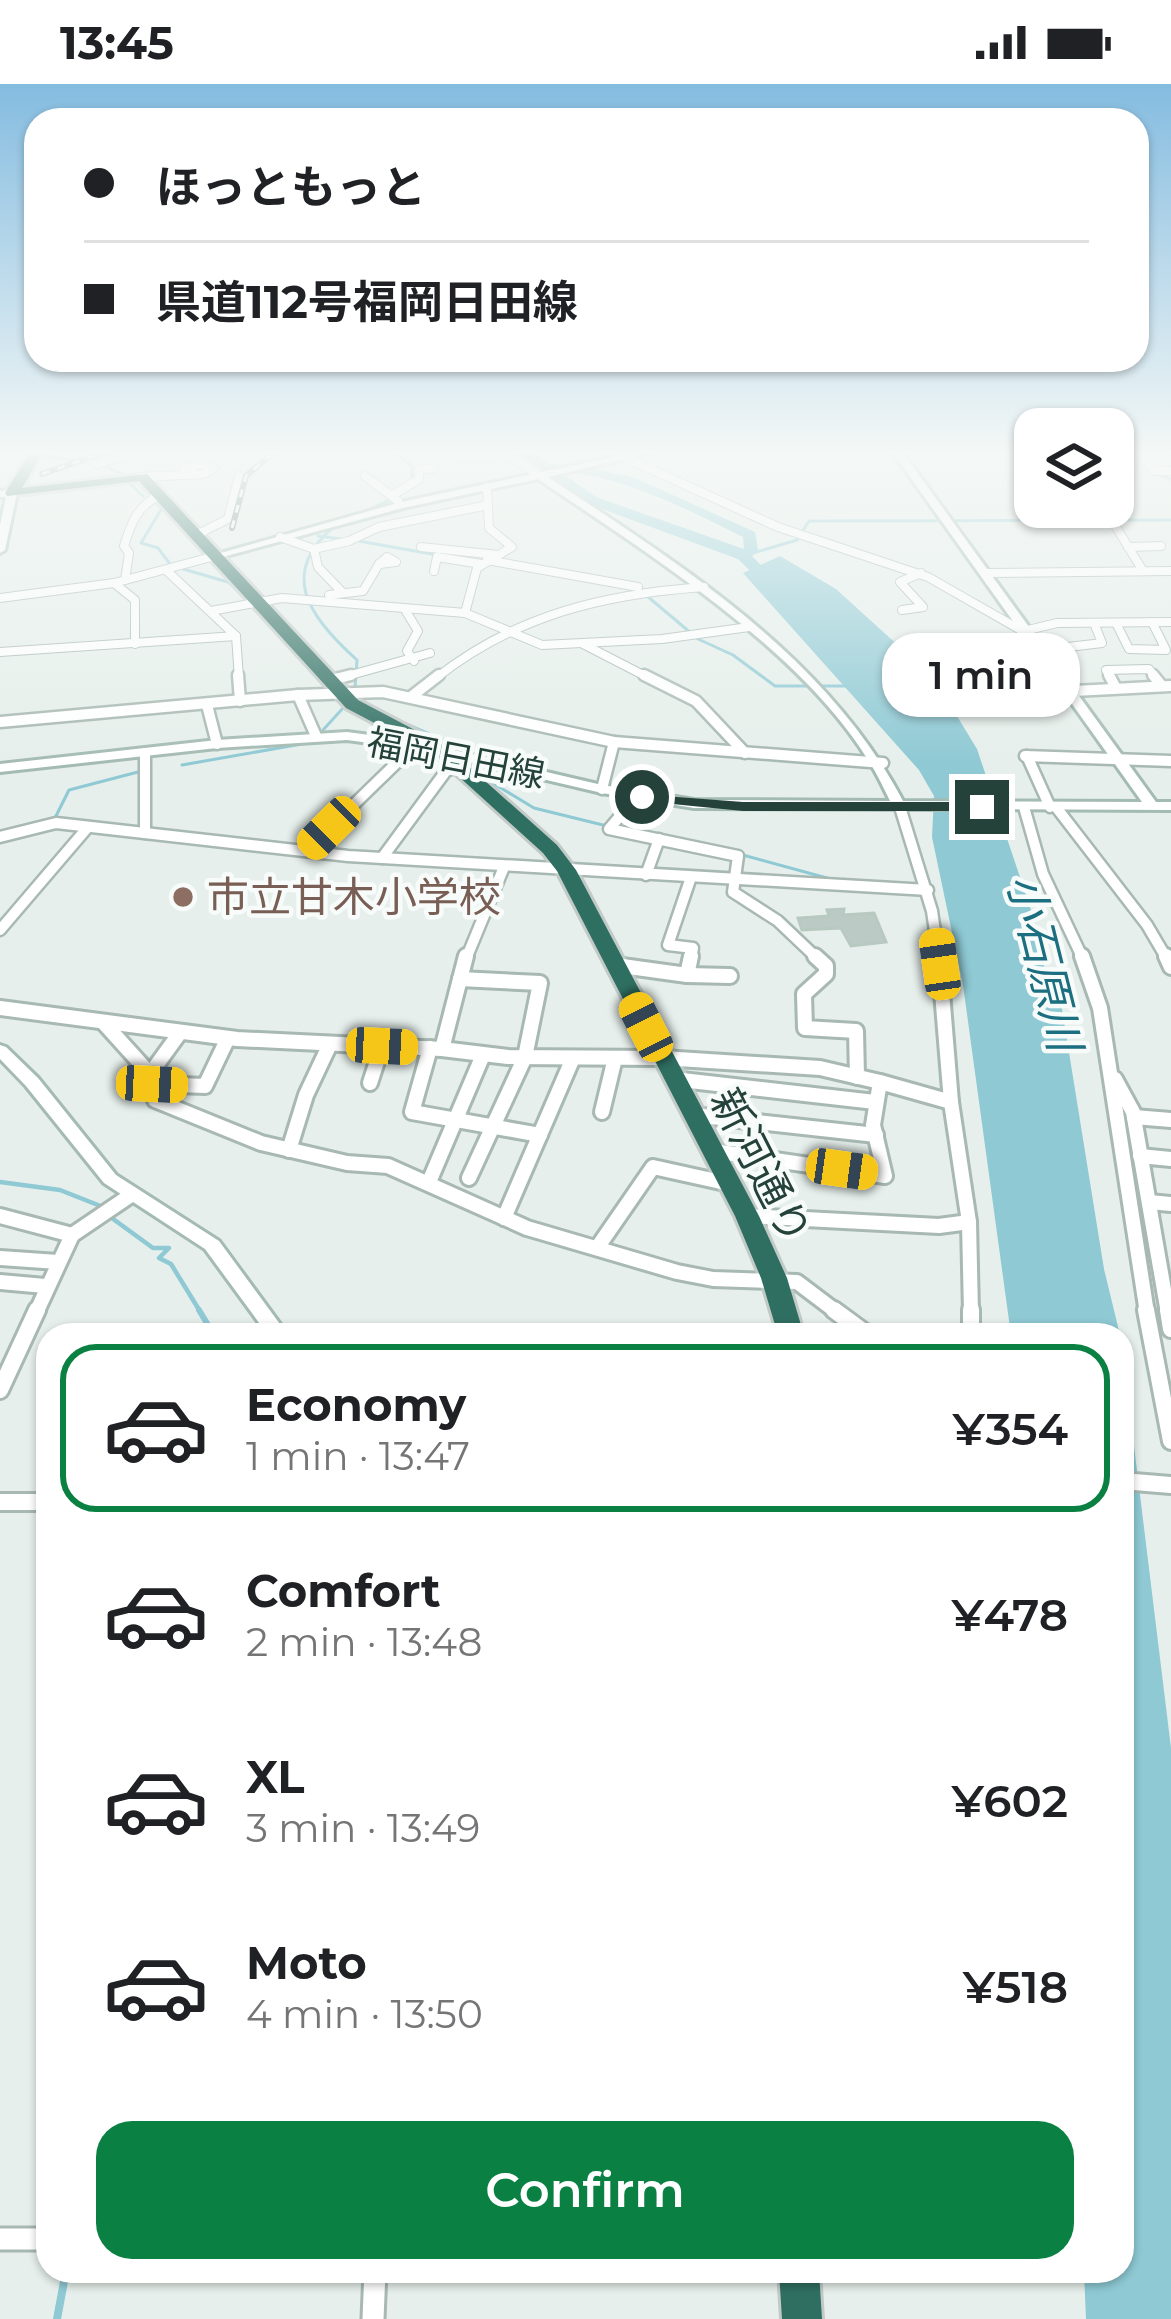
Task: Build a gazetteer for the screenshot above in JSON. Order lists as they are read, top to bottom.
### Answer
{
  "streets": {
    "highway": ["新河通り"],
    "street": ["福岡日田線"]
  },
  "crossings": [
    ["福岡日田線", "新河通り"]
  ],
  "water": ["小石原川"],
  "places": ["市立甘木小学校"],
  "page": {
    "status": "13:45",
    "banner": ["ほっともっと", "県道112号福岡日田線"],
    "bubble": "1 min",
    "list": [
      {
        "name": "Economy",
        "note": "1 min · 13:47",
        "value": "¥354"
      },
      {
        "name": "Comfort",
        "note": "2 min · 13:48",
        "value": "¥478"
      },
      {
        "name": "XL",
        "note": "3 min · 13:49",
        "value": "¥602"
      },
      {
        "name": "Moto",
        "note": "4 min · 13:50",
        "value": "¥518"
      }
    ],
    "buttons": "Confirm"
  }
}
